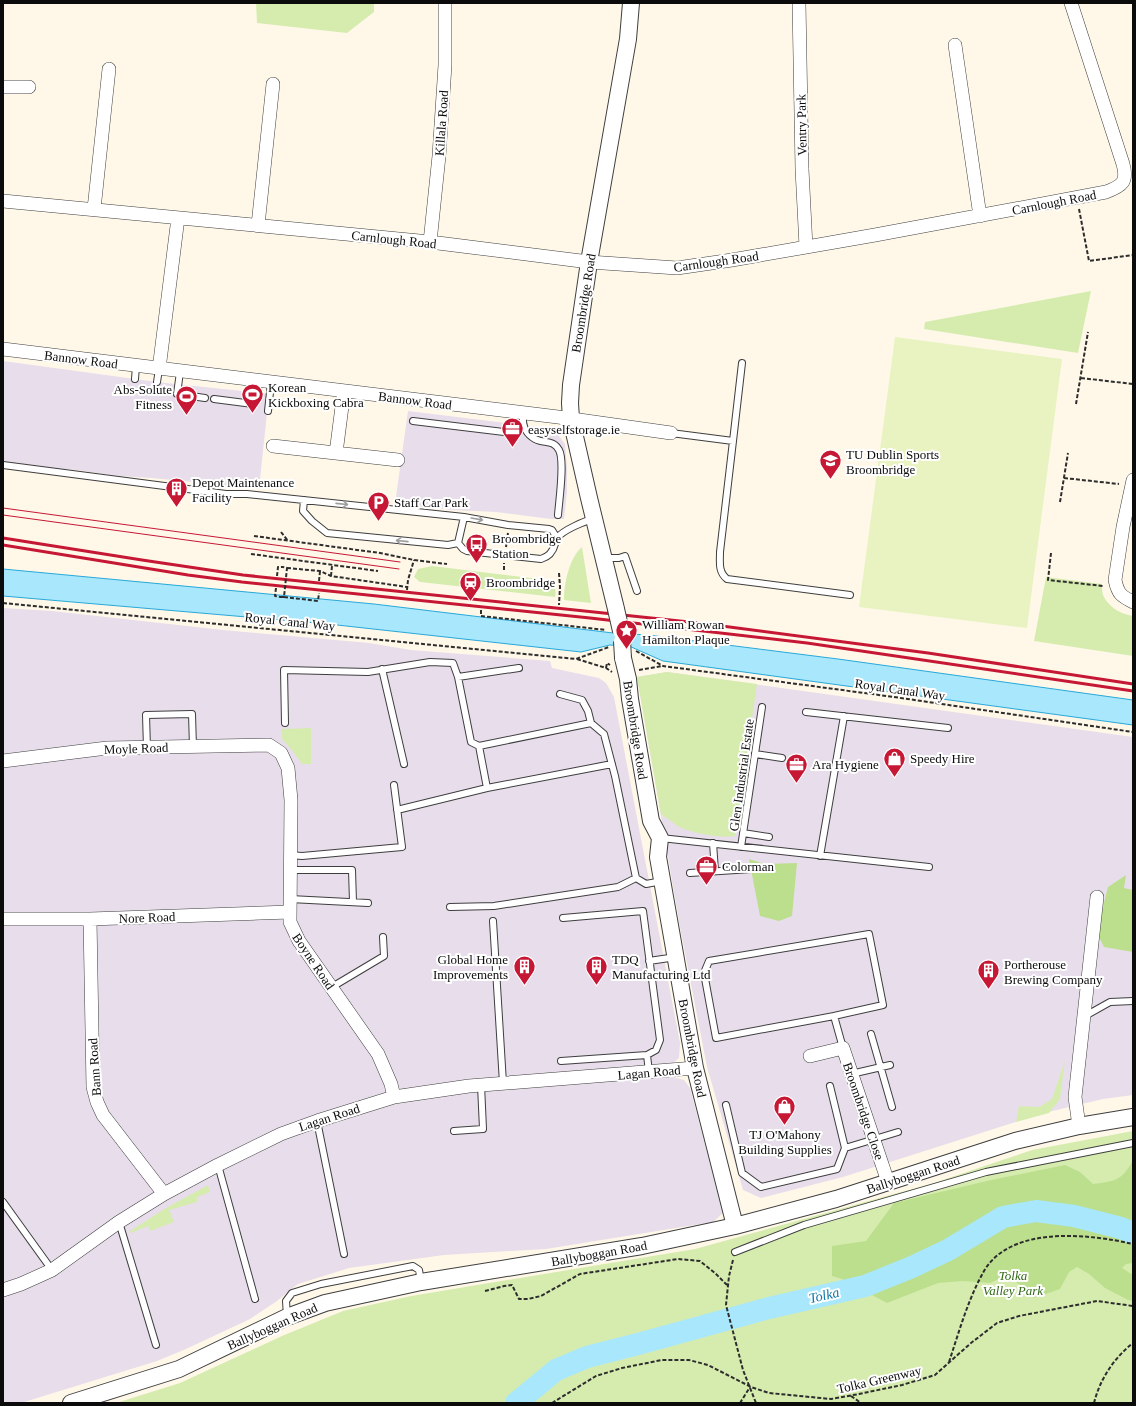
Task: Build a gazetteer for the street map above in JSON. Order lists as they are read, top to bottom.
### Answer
{
  "streets": {
    "street": [
      "Killala Road",
      "Ventry Park",
      "Carnlough Road",
      "Broombridge Road",
      "Bannow Road",
      "Moyle Road",
      "Nore Road",
      "Boyne Road",
      "Bann Road",
      "Lagan Road",
      "Broombridge Close",
      "Ballyboggan Road"
    ],
    "lane": ["Glen Industrial Estate"],
    "path": ["Royal Canal Way", "Tolka Greenway"]
  },
  "crossings": [
    ["Killala Road", "Carnlough Road"],
    ["Ventry Park", "Carnlough Road"],
    ["Carnlough Road", "Broombridge Road"],
    ["Broombridge Road", "Bannow Road"],
    ["Broombridge Road", "Glen Industrial Estate"],
    ["Broombridge Road", "Lagan Road"],
    ["Broombridge Road", "Ballyboggan Road"],
    ["Moyle Road", "Boyne Road"],
    ["Nore Road", "Boyne Road"],
    ["Nore Road", "Bann Road"],
    ["Boyne Road", "Lagan Road"],
    ["Bann Road", "Lagan Road"],
    ["Broombridge Close", "Ballyboggan Road"]
  ],
  "water": ["Tolka"],
  "parks": ["Tolka Valley Park"],
  "places": {
    "sports": ["Korean Kickboxing Cabra", "Abs-Solute Fitness"],
    "office": ["easyselfstorage.ie", "Ara Hygiene", "Colorman"],
    "school or university": ["TU Dublin Sports Broombridge"],
    "building": [
      "Depot Maintenance Facility",
      "Global Home Improvements",
      "TDQ Manufacturing Ltd",
      "Portherouse Brewing Company"
    ],
    "parking": ["Staff Car Park"],
    "bus stop": ["Broombridge Station"],
    "station": ["Broombridge"],
    "place": ["William Rowan Hamilton Plaque"],
    "shop": ["Speedy Hire", "TJ O'Mahony Building Supplies"]
  }
}
